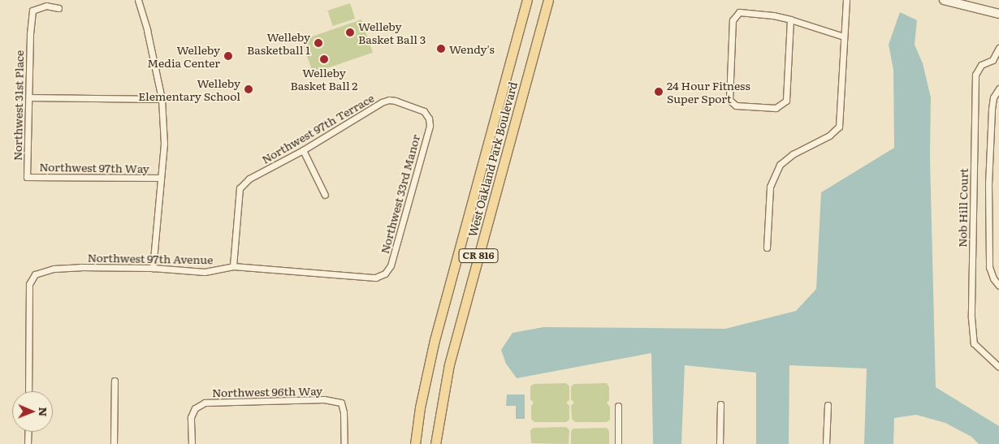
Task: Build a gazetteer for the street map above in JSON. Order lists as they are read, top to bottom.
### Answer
{
  "streets": {
    "main road": ["West Oakland Park Boulevard", "CR 816"],
    "street": [
      "Northwest 31st Place",
      "Northwest 97th Terrace",
      "Northwest 97th Way",
      "Northwest 33rd Manor",
      "Nob Hill Court",
      "Northwest 97th Avenue",
      "Northwest 96th Way"
    ]
  },
  "crossings": [
    ["Northwest 31st Place", "Northwest 97th Way"],
    ["Northwest 97th Terrace", "Northwest 33rd Manor"],
    ["Northwest 97th Terrace", "Northwest 97th Avenue"],
    ["Northwest 33rd Manor", "Northwest 97th Avenue"]
  ],
  "places": [
    "Welleby Basket Ball 3",
    "Welleby Basketball 1",
    "Wendy's",
    "Welleby Media Center",
    "Welleby Basket Ball 2",
    "Welleby Elementary School",
    "24 Hour Fitness Super Sport"
  ],
  "north": "right"
}
